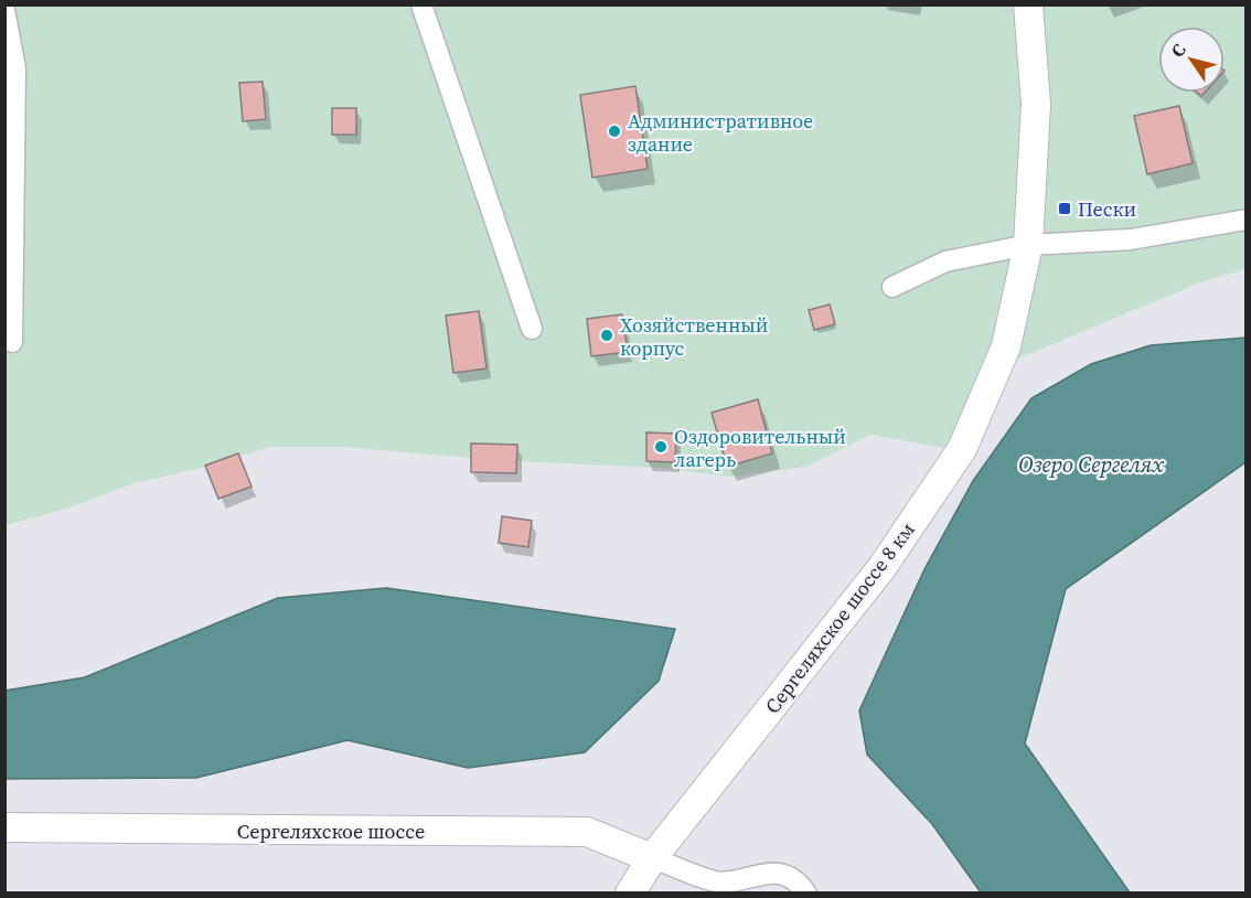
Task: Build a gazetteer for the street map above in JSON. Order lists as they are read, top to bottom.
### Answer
{
  "streets": {
    "main road": ["Сергеляхское шоссе 8 км", "Сергеляхское шоссе"]
  },
  "crossings": [
    ["Сергеляхское шоссе 8 км", "Сергеляхское шоссе"]
  ],
  "water": ["Озеро Сергелях"],
  "places": {
    "other": ["Административное здание", "Хозяйственный корпус", "Оздоровительный лагерь"],
    "transit": ["Пески"]
  },
  "north": "top left"
}
